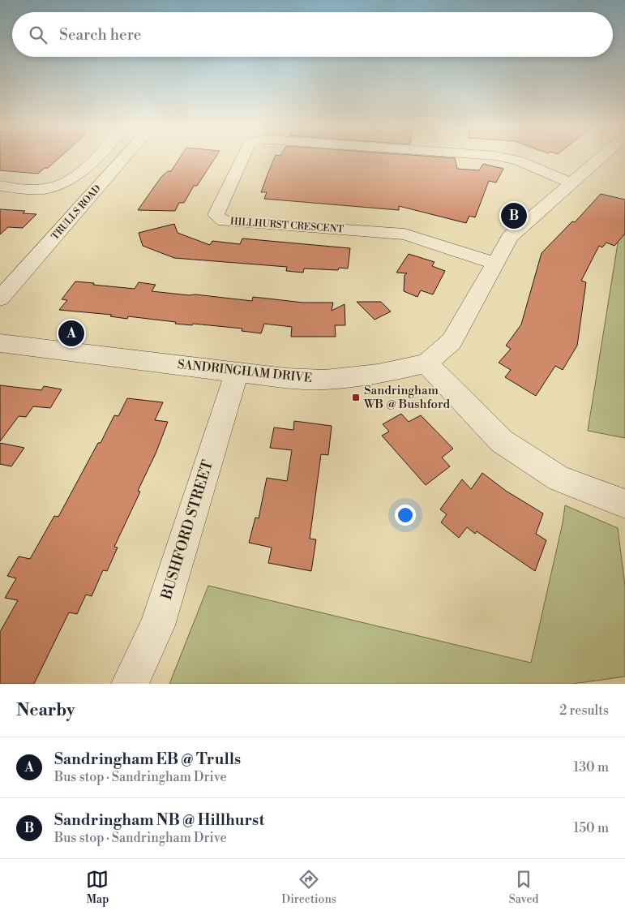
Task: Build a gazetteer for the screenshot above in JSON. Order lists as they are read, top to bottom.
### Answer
{
  "streets": {
    "street": [
      "TRULLS ROAD",
      "HILLHURST CRESCENT",
      "SANDRINGHAM DRIVE",
      "BUSHFORD STREET"
    ]
  },
  "crossings": [
    ["HILLHURST CRESCENT", "SANDRINGHAM DRIVE"],
    ["SANDRINGHAM DRIVE", "BUSHFORD STREET"]
  ],
  "places": {
    "transit": ["Sandringham WB @ Bushford"]
  },
  "page": {
    "search": "Search here",
    "pins": ["B", "A"],
    "heading": ["Nearby", "2 results"],
    "list": [
      {
        "mark": "A",
        "name": "Sandringham EB @ Trulls",
        "note": "Bus stop · Sandringham Drive",
        "value": "130 m"
      },
      {
        "mark": "B",
        "name": "Sandringham NB @ Hillhurst",
        "note": "Bus stop · Sandringham Drive",
        "value": "150 m"
      }
    ],
    "nav": ["Map", "Directions", "Saved"]
  }
}
